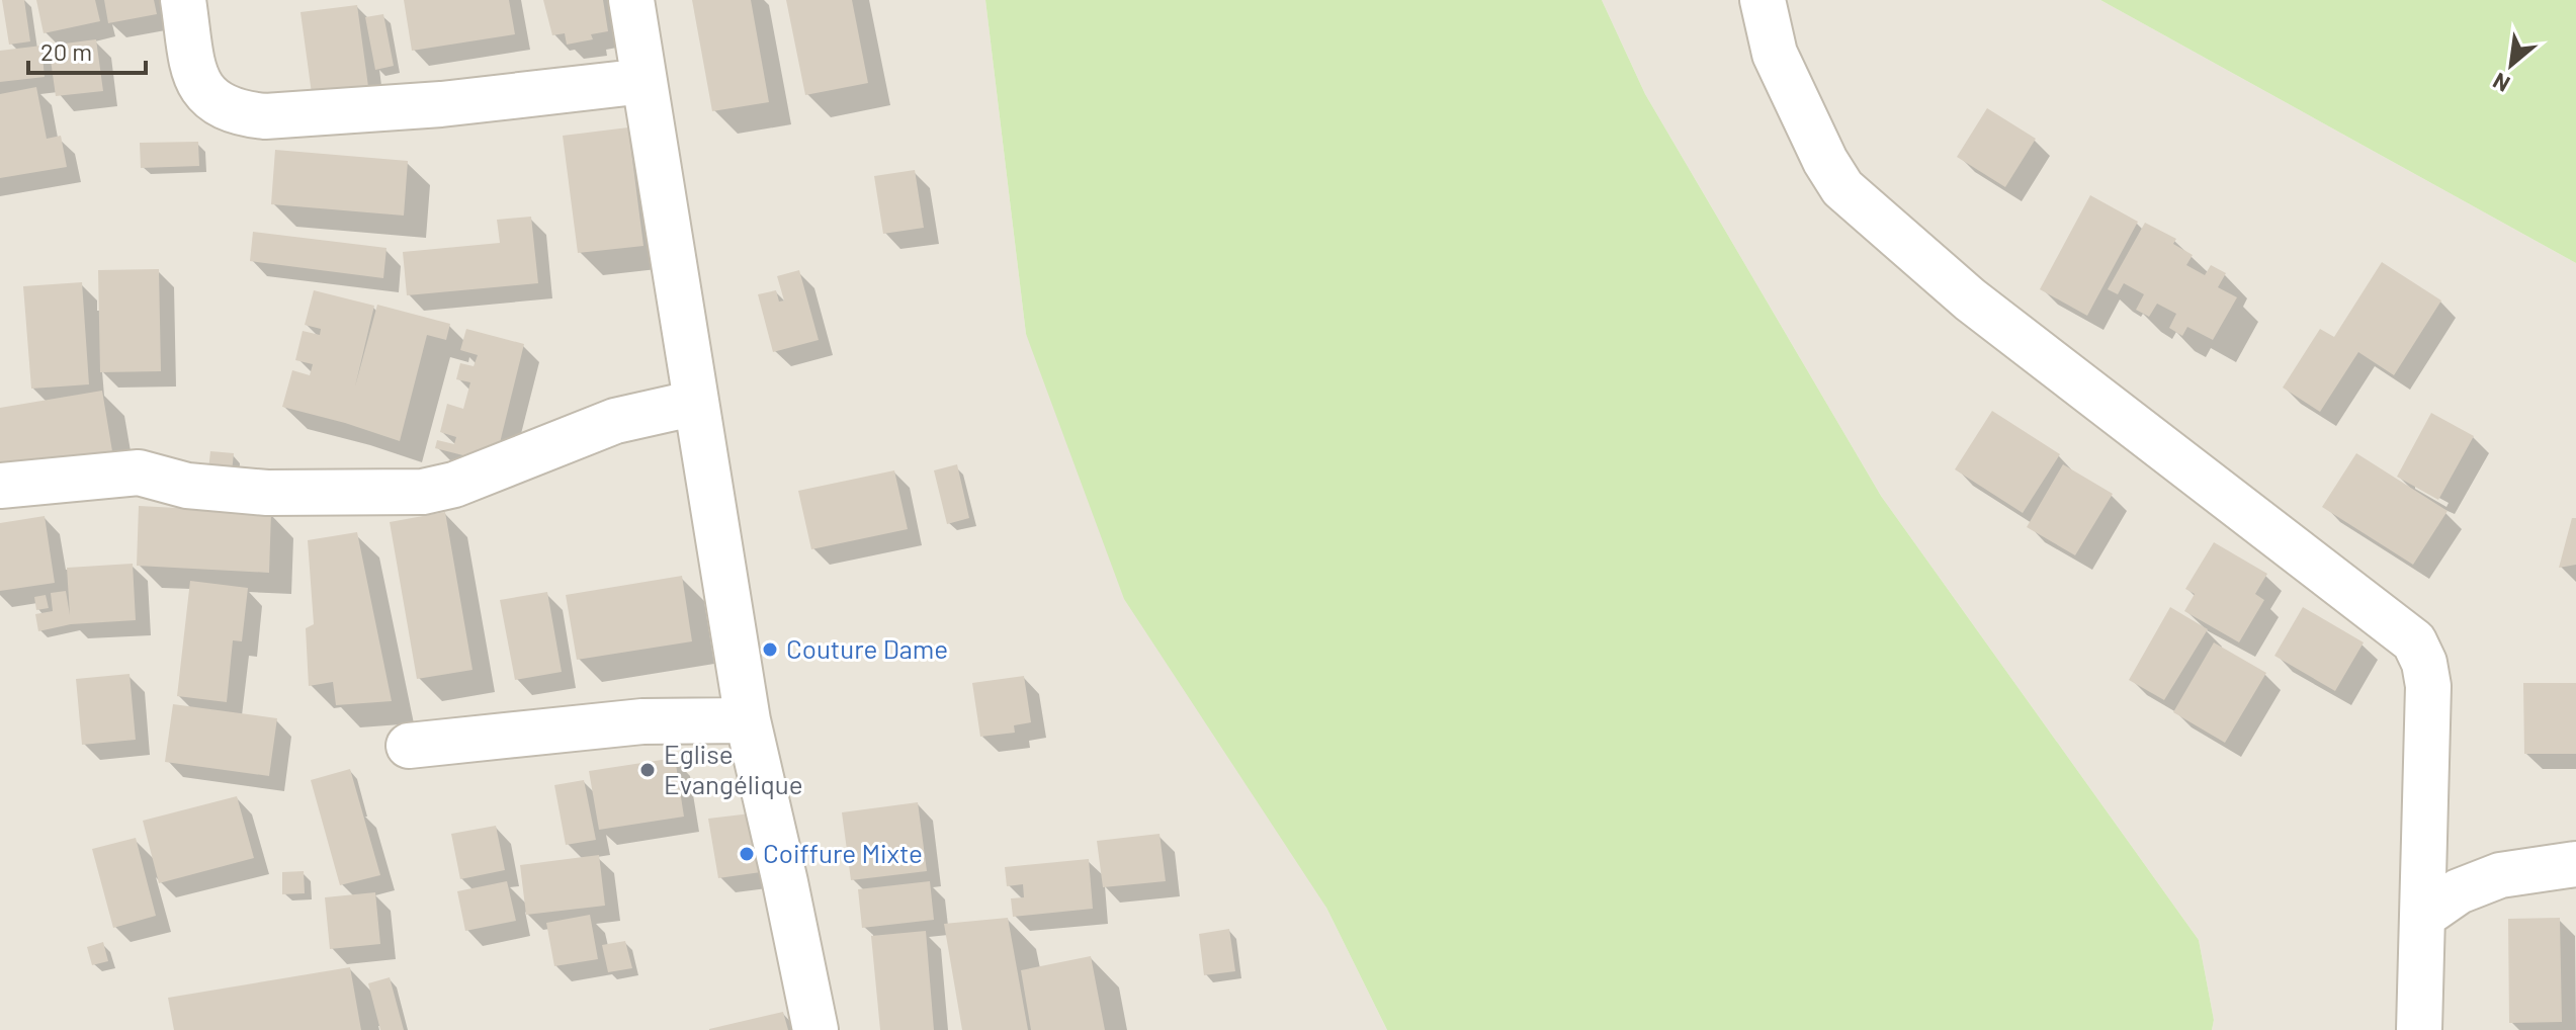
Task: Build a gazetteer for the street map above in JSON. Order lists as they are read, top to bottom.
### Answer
{
  "places": ["Couture Dame", "Eglise Evangélique", "Coiffure Mixte"],
  "scale_bar": "20 m",
  "north": "bottom left"
}
